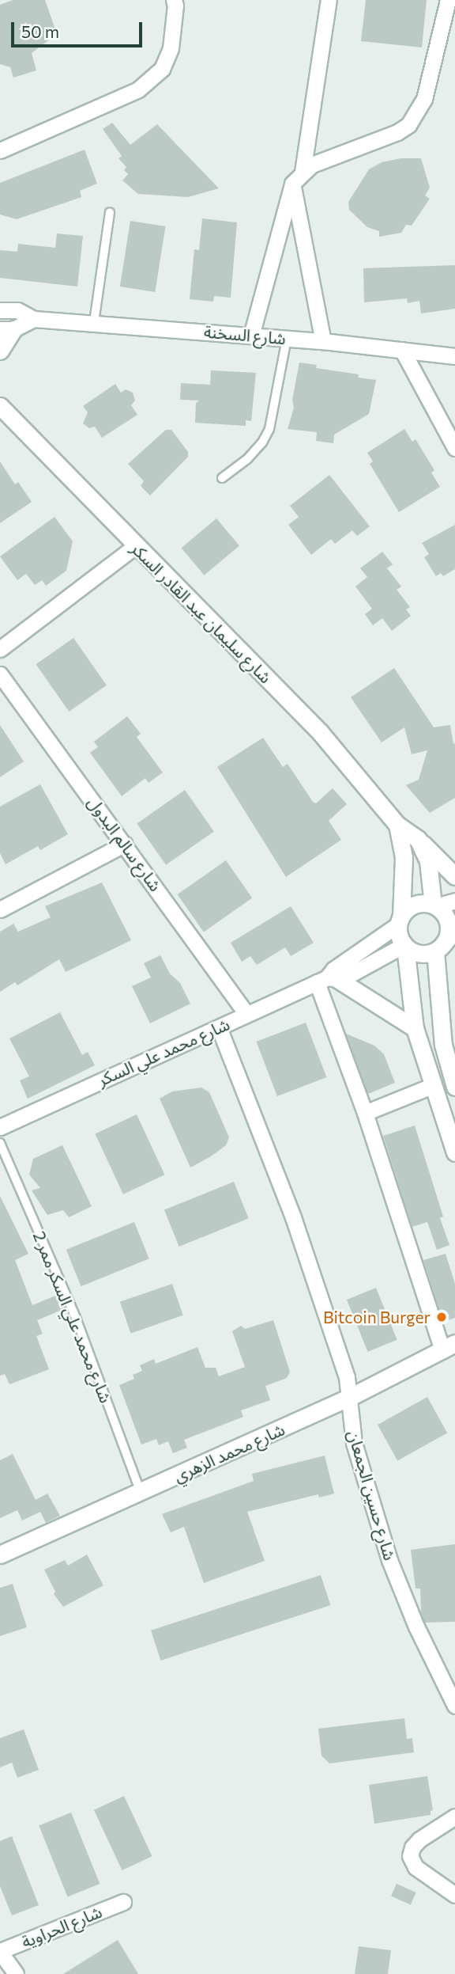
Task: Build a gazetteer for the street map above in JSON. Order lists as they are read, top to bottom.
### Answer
{
  "streets": {
    "street": [
      "شارع السخنة",
      "شارع سليمان عبد القادر السكر",
      "شارع سالم البدول",
      "شارع محمد علي السكر",
      "شارع محمد الزهري",
      "شارع حسين الجمعان",
      "شارع الحراوية"
    ],
    "lane": ["شارع محمد علي السكر ممر 2"]
  },
  "crossings": [
    ["شارع سالم البدول", "شارع محمد علي السكر"],
    ["شارع محمد علي السكر", "شارع حسين الجمعان"],
    ["شارع محمد علي السكر ممر 2", "شارع محمد الزهري"],
    ["شارع محمد الزهري", "شارع حسين الجمعان"]
  ],
  "places": ["Bitcoin Burger"],
  "scale_bar": "50 m"
}
